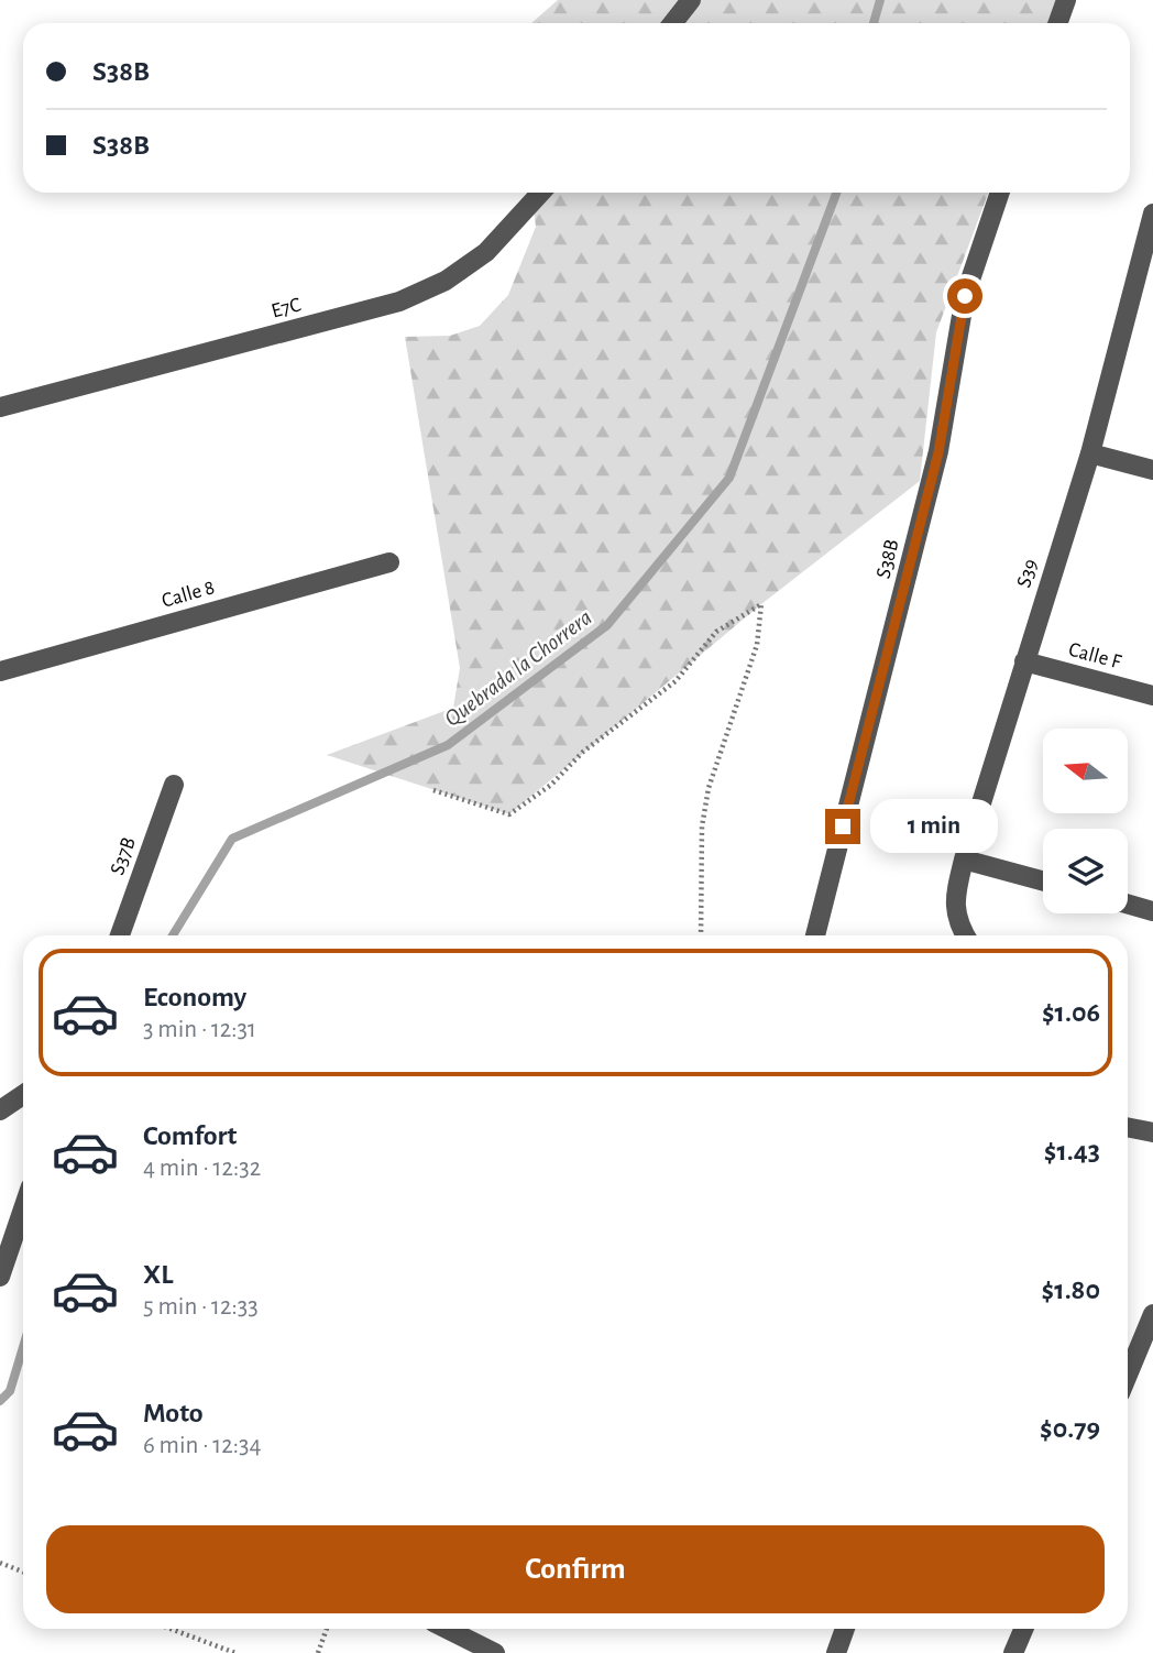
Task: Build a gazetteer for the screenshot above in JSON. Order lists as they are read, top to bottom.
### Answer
{
  "streets": {
    "street": [
      "E7C",
      "S38B",
      "S39",
      "Calle 8",
      "Calle F",
      "S37B"
    ]
  },
  "crossings": [
    ["S39", "Calle F"]
  ],
  "water": ["Quebrada la Chorrera"],
  "north": "left",
  "page": {
    "banner": ["S38B", "S38B"],
    "bubble": "1 min",
    "list": [
      {
        "name": "Economy",
        "note": "3 min · 12:31",
        "value": "$1.06"
      },
      {
        "name": "Comfort",
        "note": "4 min · 12:32",
        "value": "$1.43"
      },
      {
        "name": "XL",
        "note": "5 min · 12:33",
        "value": "$1.80"
      },
      {
        "name": "Moto",
        "note": "6 min · 12:34",
        "value": "$0.79"
      }
    ],
    "buttons": "Confirm"
  }
}
